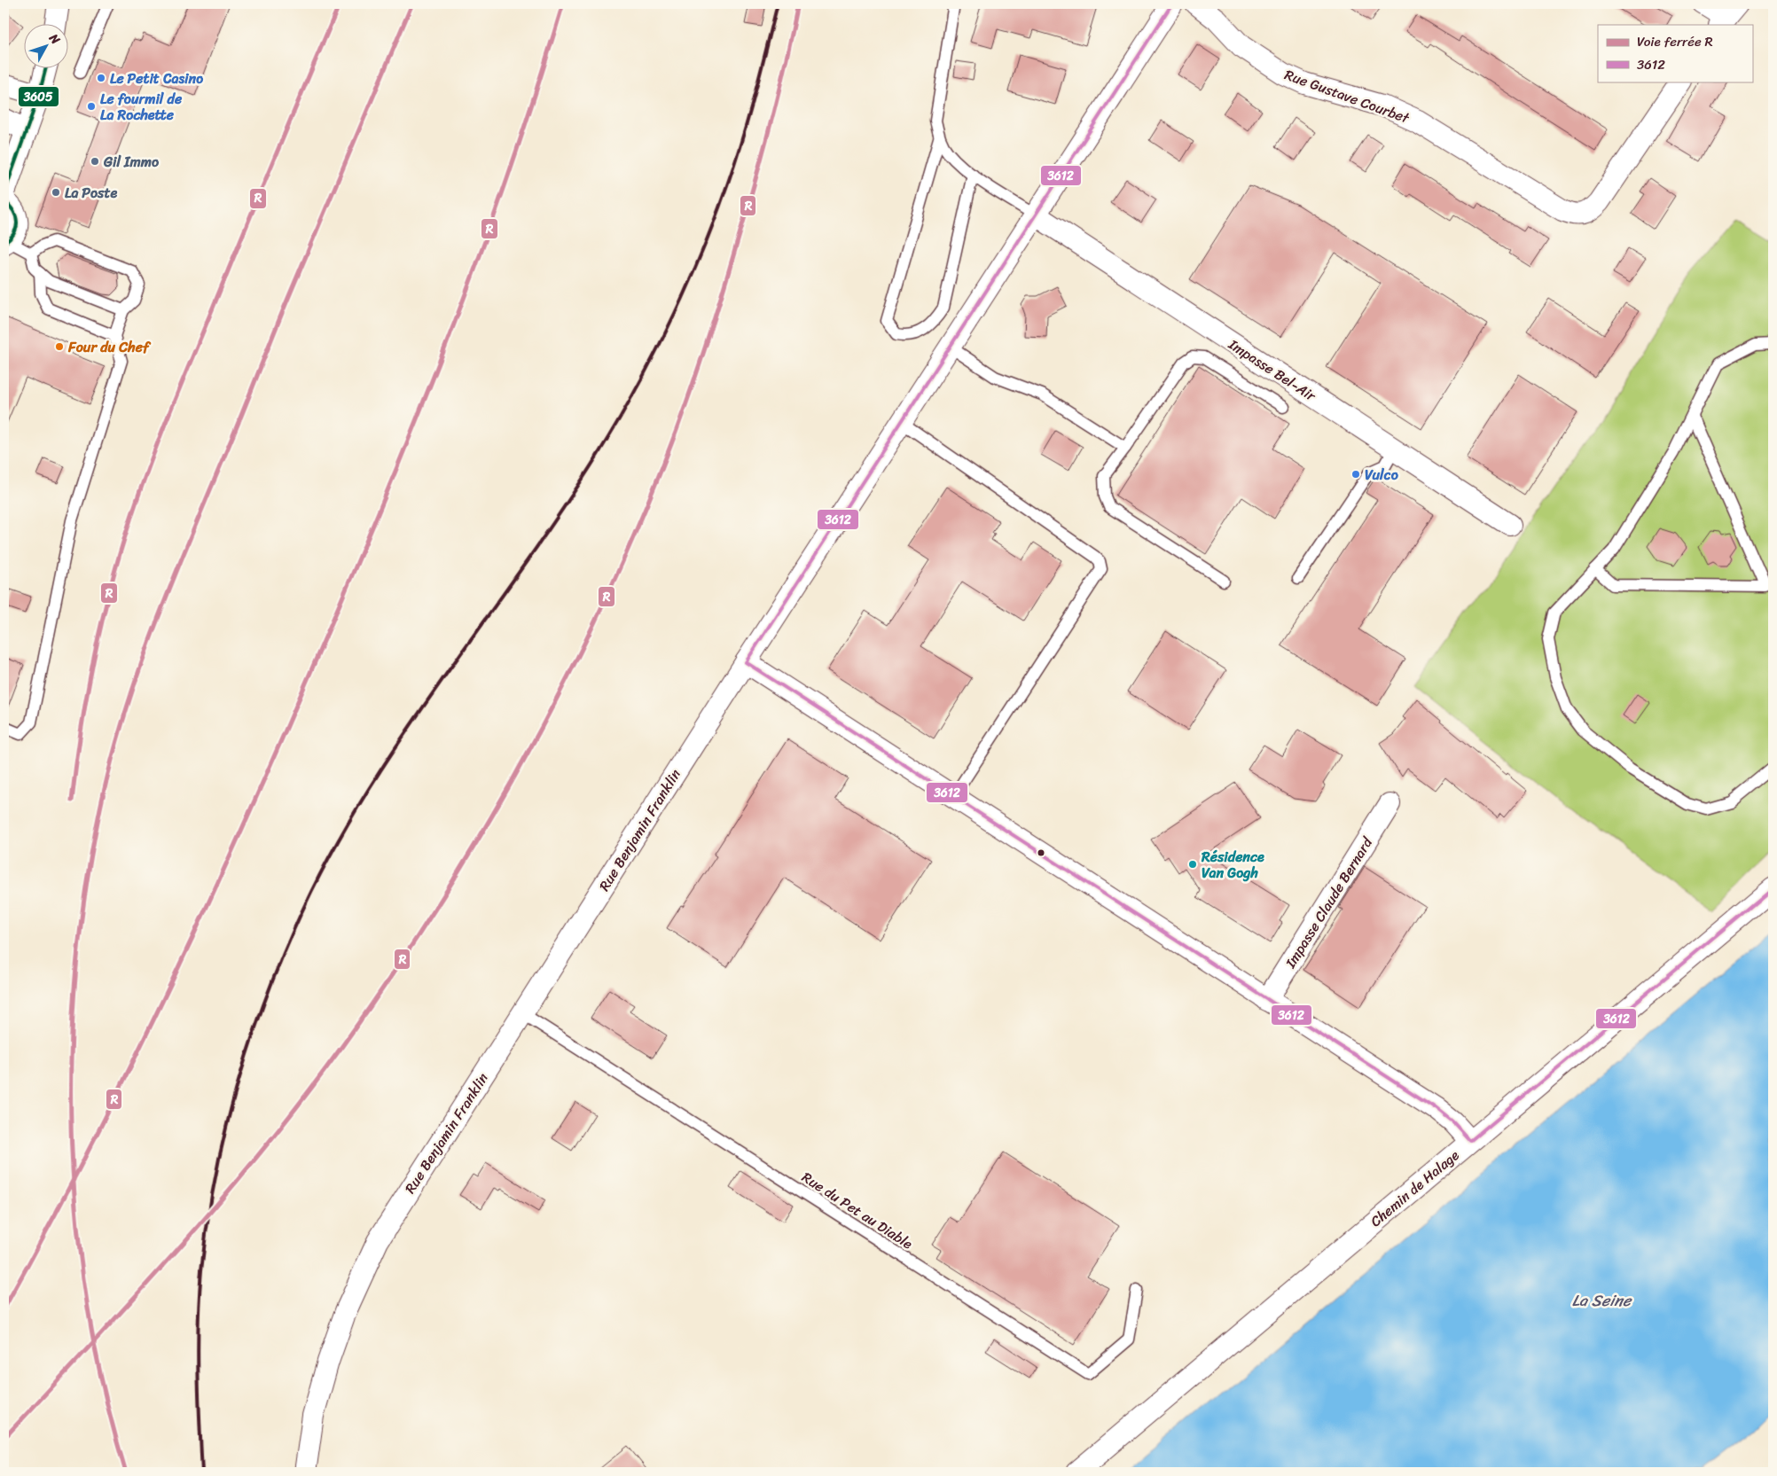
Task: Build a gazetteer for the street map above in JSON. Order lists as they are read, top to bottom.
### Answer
{
  "streets": {
    "street": [
      "Rue Gustave Courbet",
      "Impasse Bel-Air",
      "Rue Benjamin Franklin",
      "Impasse Claude Bernard",
      "Chemin de Halage"
    ],
    "lane": ["Rue du Pet au Diable"]
  },
  "crossings": [
    ["Impasse Bel-Air", "Rue Benjamin Franklin"],
    ["Rue Benjamin Franklin", "Rue du Pet au Diable"]
  ],
  "water": ["La Seine"],
  "places": [
    "Le Petit Casino",
    "Le fourmil de La Rochette",
    "Gil Immo",
    "La Poste",
    "Four du Chef",
    "Vulco",
    "Résidence Van Gogh"
  ],
  "lines": ["rail line R", "transit line 3612", "transit line 3605"],
  "legend": ["Voie ferrée R", "3612"],
  "north": "top right"
}
